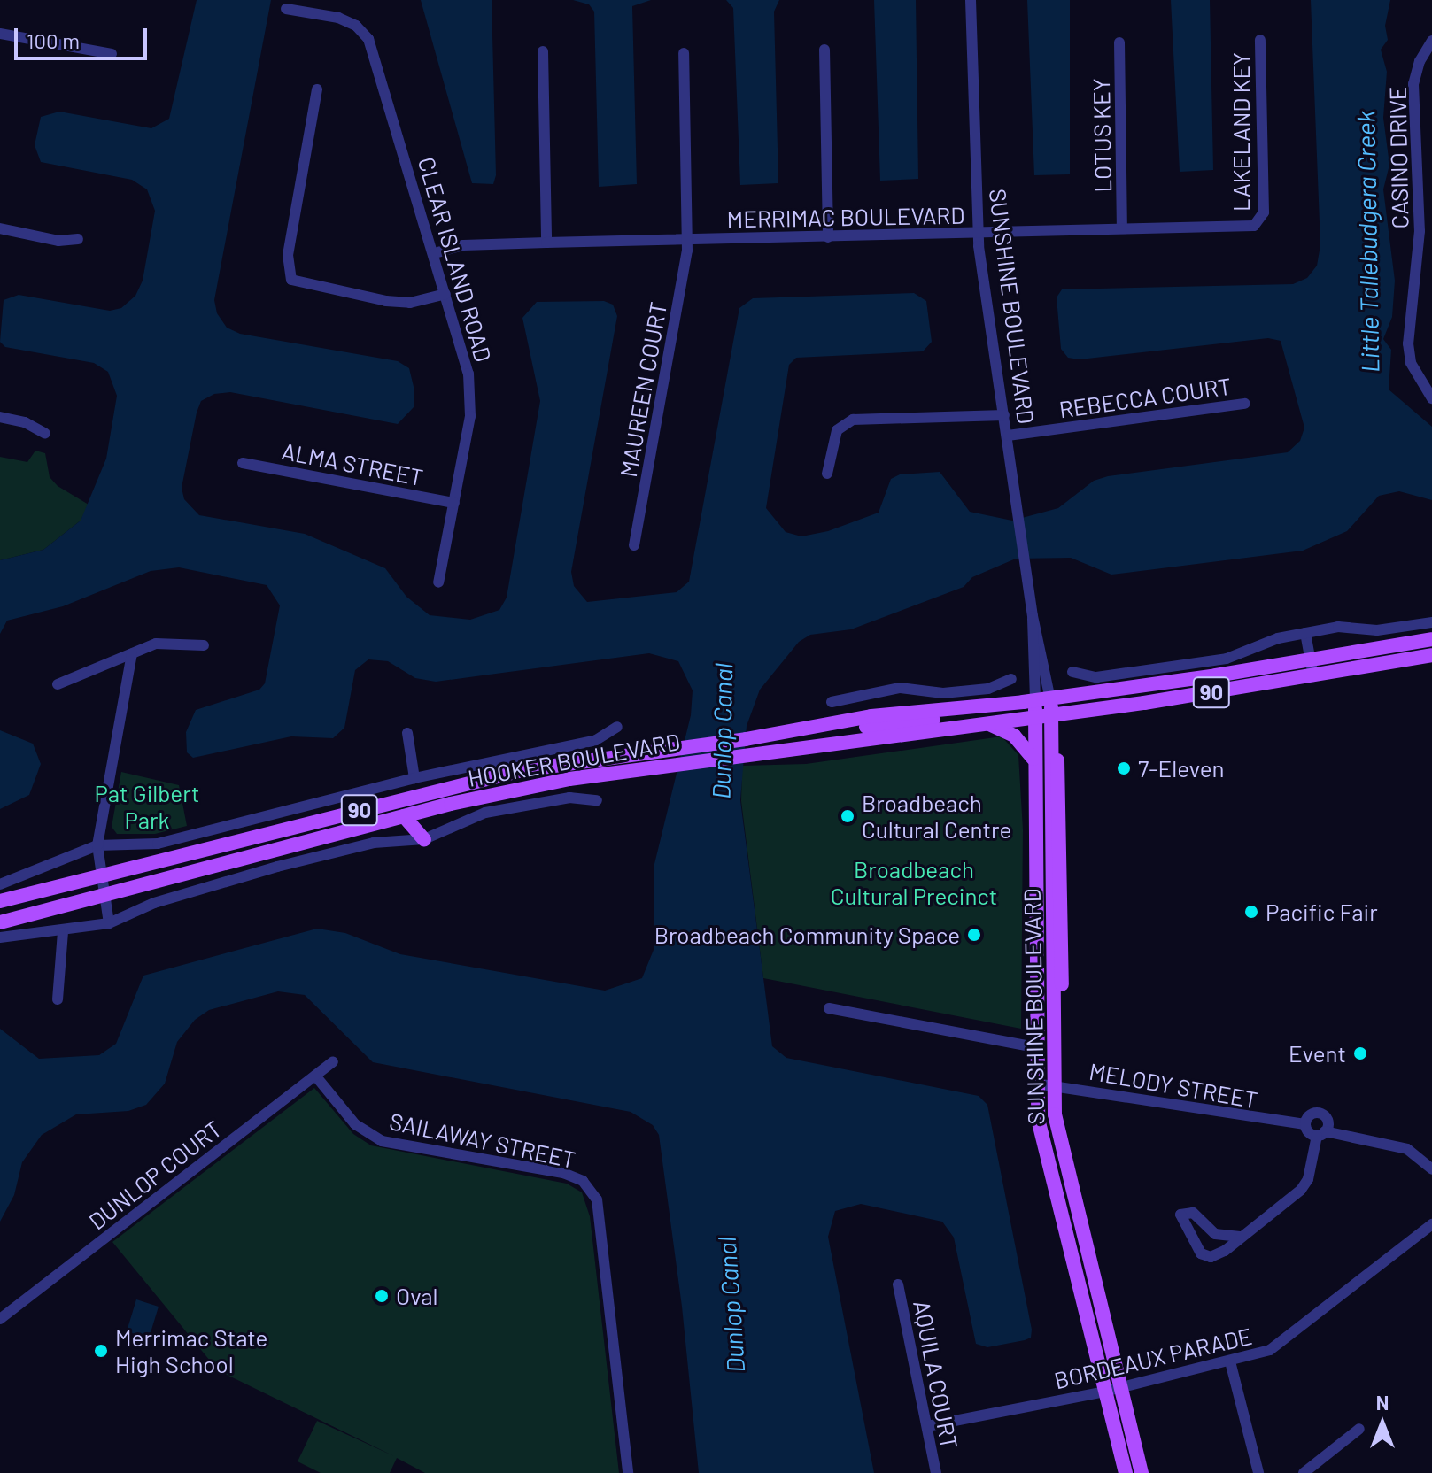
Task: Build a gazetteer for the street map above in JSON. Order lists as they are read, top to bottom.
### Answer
{
  "streets": {
    "main road": ["SUNSHINE BOULEVARD", "90", "HOOKER BOULEVARD"],
    "street": [
      "LAKELAND KEY",
      "LOTUS KEY",
      "CASINO DRIVE",
      "MERRIMAC BOULEVARD",
      "CLEAR ISLAND ROAD",
      "MAUREEN COURT",
      "REBECCA COURT",
      "ALMA STREET",
      "MELODY STREET",
      "SAILAWAY STREET",
      "DUNLOP COURT",
      "BORDEAUX PARADE",
      "AQUILA COURT"
    ]
  },
  "crossings": [
    ["LAKELAND KEY", "MERRIMAC BOULEVARD"],
    ["LOTUS KEY", "MERRIMAC BOULEVARD"],
    ["MERRIMAC BOULEVARD", "CLEAR ISLAND ROAD"],
    ["MERRIMAC BOULEVARD", "SUNSHINE BOULEVARD"],
    ["MERRIMAC BOULEVARD", "MAUREEN COURT"],
    ["CLEAR ISLAND ROAD", "ALMA STREET"],
    ["SUNSHINE BOULEVARD", "REBECCA COURT"],
    ["SUNSHINE BOULEVARD", "HOOKER BOULEVARD"],
    ["SUNSHINE BOULEVARD", "MELODY STREET"],
    ["SUNSHINE BOULEVARD", "BORDEAUX PARADE"],
    ["SAILAWAY STREET", "DUNLOP COURT"],
    ["BORDEAUX PARADE", "AQUILA COURT"]
  ],
  "water": ["Little Tallebudgera Creek", "Dunlop Canal"],
  "parks": ["Pat Gilbert Park", "Broadbeach Cultural Precinct"],
  "places": [
    "7-Eleven",
    "Broadbeach Cultural Centre",
    "Pacific Fair",
    "Broadbeach Community Space",
    "Event",
    "Oval",
    "Merrimac State High School"
  ],
  "scale_bar": "100 m",
  "north": "top"
}
